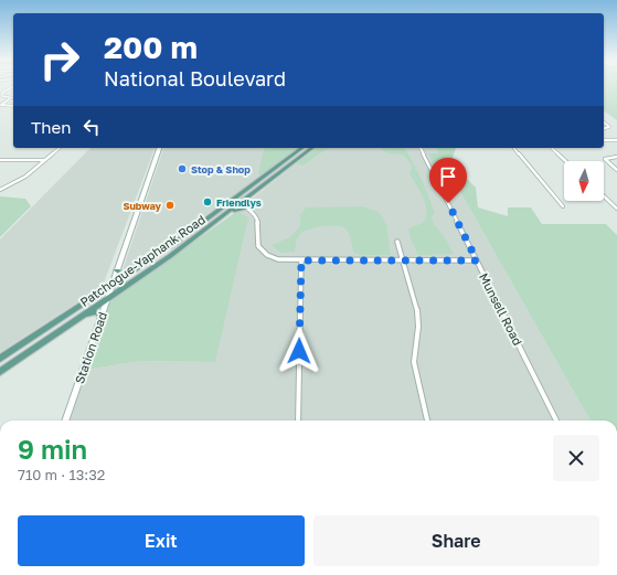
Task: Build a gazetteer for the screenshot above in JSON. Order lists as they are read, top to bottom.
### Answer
{
  "streets": {
    "main road": ["Patchogue-Yaphank Road", "Station Road"],
    "street": ["Munsell Road"]
  },
  "crossings": [
    ["Patchogue-Yaphank Road", "Station Road"]
  ],
  "places": ["Stop & Shop", "Friendlys", "Subway"],
  "north": "bottom",
  "page": {
    "turn": ["200 m", "National Boulevard"],
    "then": "Then",
    "heading": ["9 min", "710 m · 13:32"],
    "buttons": ["Exit", "Share"]
  }
}
